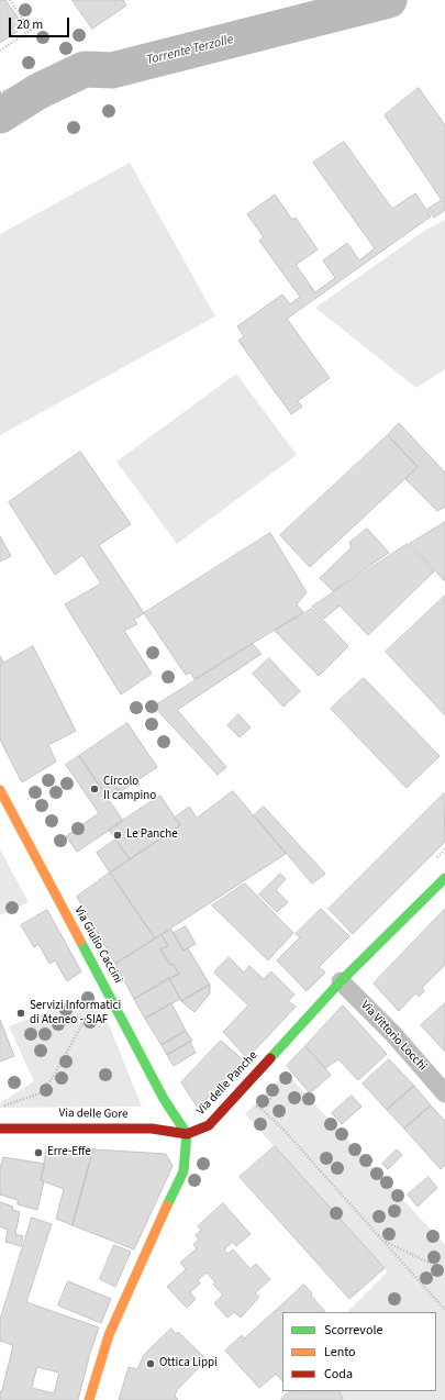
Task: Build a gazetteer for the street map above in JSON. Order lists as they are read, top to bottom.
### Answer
{
  "streets": {
    "street": [
      "Via Giulio Caccini",
      "Via Vittorio Locchi",
      "Via delle Panche",
      "Via delle Gore"
    ]
  },
  "crossings": [
    ["Via Giulio Caccini", "Via delle Panche"],
    ["Via Giulio Caccini", "Via delle Gore"],
    ["Via Vittorio Locchi", "Via delle Panche"],
    ["Via delle Panche", "Via delle Gore"]
  ],
  "water": ["Torrente Terzolle"],
  "places": [
    "Circolo Il campino",
    "Le Panche",
    "Servizi Informatici di Ateneo - SIAF",
    "Erre-Effe",
    "Ottica Lippi"
  ],
  "legend": ["Scorrevole", "Lento", "Coda"],
  "scale_bar": "20 m"
}
